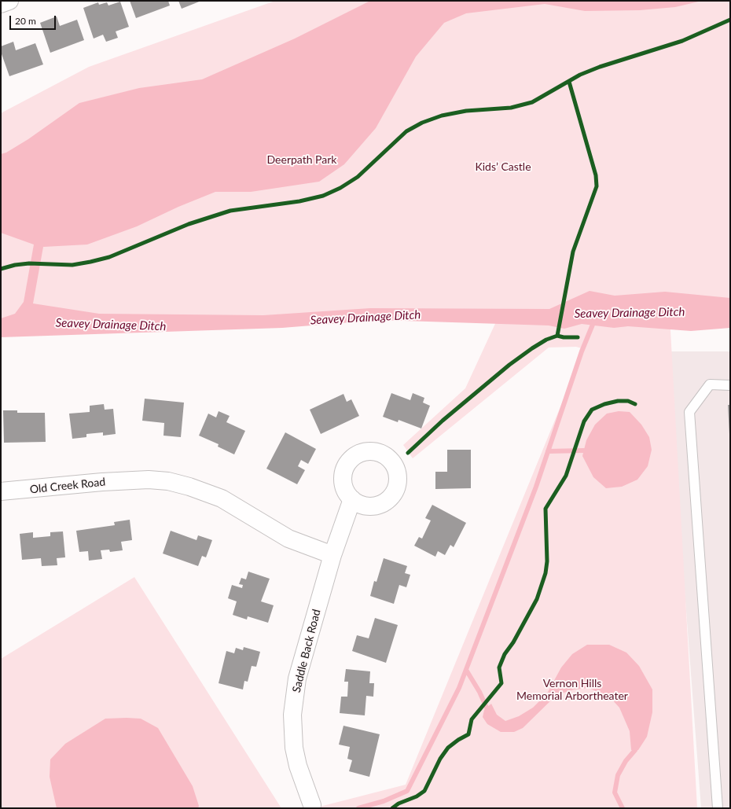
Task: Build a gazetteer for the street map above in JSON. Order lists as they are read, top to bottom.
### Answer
{
  "streets": {
    "street": ["Old Creek Road", "Saddle Back Road"]
  },
  "crossings": [
    ["Old Creek Road", "Saddle Back Road"]
  ],
  "water": ["Seavey Drainage Ditch"],
  "parks": ["Deerpath Park", "Kids’ Castle", "Vernon Hills Memorial Arbortheater"],
  "scale_bar": "20 m"
}
